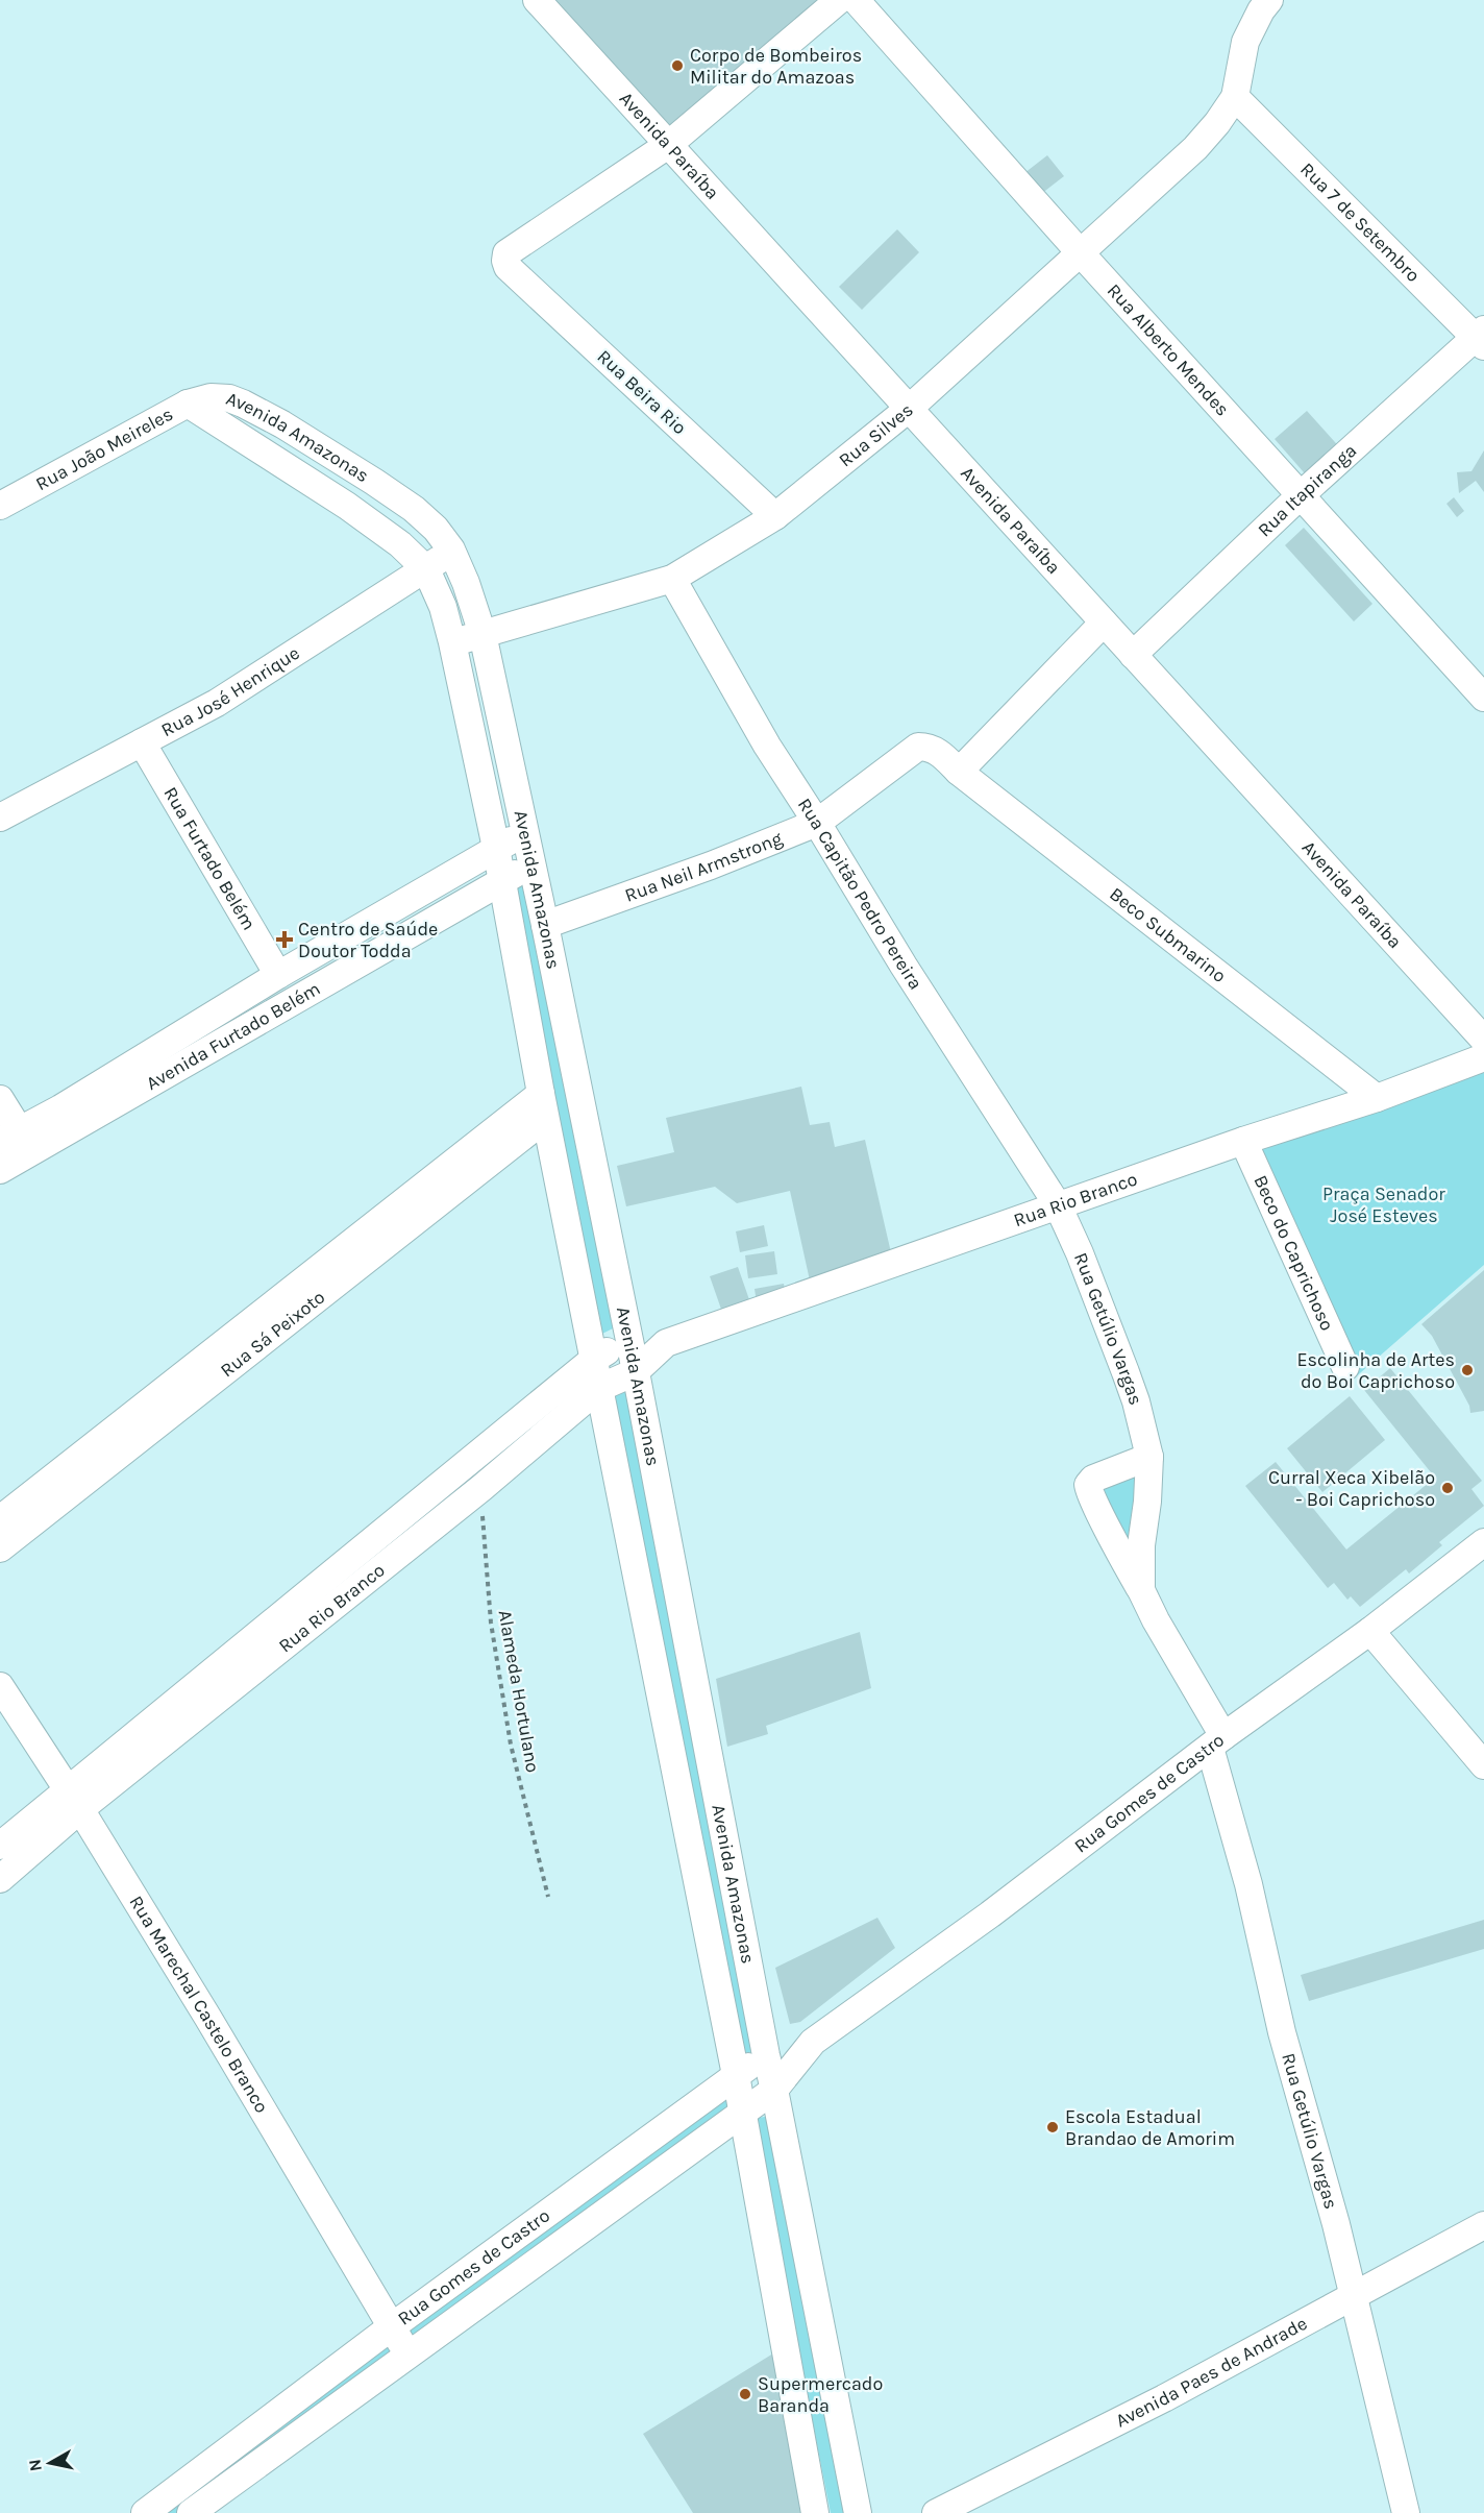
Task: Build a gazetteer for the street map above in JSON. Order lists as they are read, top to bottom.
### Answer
{
  "streets": {
    "street": [
      "Avenida Paraíba",
      "Rua 7 de Setembro",
      "Rua Alberto Mendes",
      "Rua Beira Rio",
      "Rua Silves",
      "Avenida Amazonas",
      "Rua João Meireles",
      "Rua Itapiranga",
      "Rua José Henrique",
      "Rua Furtado Belém",
      "Rua Neil Armstrong",
      "Rua Capitão Pedro Pereira",
      "Beco Submarino",
      "Avenida Furtado Belém",
      "Rua Rio Branco",
      "Beco do Caprichoso",
      "Rua Getúlio Vargas",
      "Rua Sá Peixoto",
      "Rua Gomes de Castro",
      "Rua Marechal Castelo Branco",
      "Avenida Paes de Andrade"
    ],
    "path": ["Alameda Hortulano"]
  },
  "crossings": [
    ["Avenida Paraíba", "Rua Beira Rio"],
    ["Avenida Paraíba", "Rua Silves"],
    ["Avenida Paraíba", "Rua Itapiranga"],
    ["Rua 7 de Setembro", "Rua Silves"],
    ["Rua 7 de Setembro", "Rua Itapiranga"],
    ["Rua Alberto Mendes", "Rua Silves"],
    ["Rua Alberto Mendes", "Rua Itapiranga"],
    ["Rua Beira Rio", "Rua Silves"],
    ["Rua Silves", "Avenida Amazonas"],
    ["Rua Silves", "Rua Capitão Pedro Pereira"],
    ["Avenida Amazonas", "Rua João Meireles"],
    ["Avenida Amazonas", "Rua José Henrique"],
    ["Avenida Amazonas", "Rua Neil Armstrong"],
    ["Avenida Amazonas", "Avenida Furtado Belém"],
    ["Avenida Amazonas", "Rua Rio Branco"],
    ["Avenida Amazonas", "Rua Sá Peixoto"],
    ["Avenida Amazonas", "Rua Gomes de Castro"],
    ["Rua José Henrique", "Rua Furtado Belém"],
    ["Rua Furtado Belém", "Avenida Furtado Belém"],
    ["Rua Neil Armstrong", "Rua Capitão Pedro Pereira"],
    ["Rua Neil Armstrong", "Beco Submarino"],
    ["Rua Capitão Pedro Pereira", "Rua Rio Branco"],
    ["Rua Capitão Pedro Pereira", "Rua Getúlio Vargas"],
    ["Beco Submarino", "Rua Rio Branco"],
    ["Rua Rio Branco", "Beco do Caprichoso"],
    ["Rua Rio Branco", "Rua Getúlio Vargas"],
    ["Rua Rio Branco", "Alameda Hortulano"],
    ["Rua Rio Branco", "Rua Marechal Castelo Branco"],
    ["Rua Getúlio Vargas", "Rua Gomes de Castro"],
    ["Rua Getúlio Vargas", "Avenida Paes de Andrade"],
    ["Rua Gomes de Castro", "Rua Marechal Castelo Branco"]
  ],
  "parks": ["Praça Senador José Esteves"],
  "places": {
    "other": [
      "Corpo de Bombeiros Militar do Amazoas",
      "Escolinha de Artes do Boi Caprichoso",
      "Curral Xeca Xibelão - Boi Caprichoso",
      "Escola Estadual Brandao de Amorim",
      "Supermercado Baranda"
    ],
    "health": ["Centro de Saúde Doutor Todda"]
  },
  "north": "left"
}
